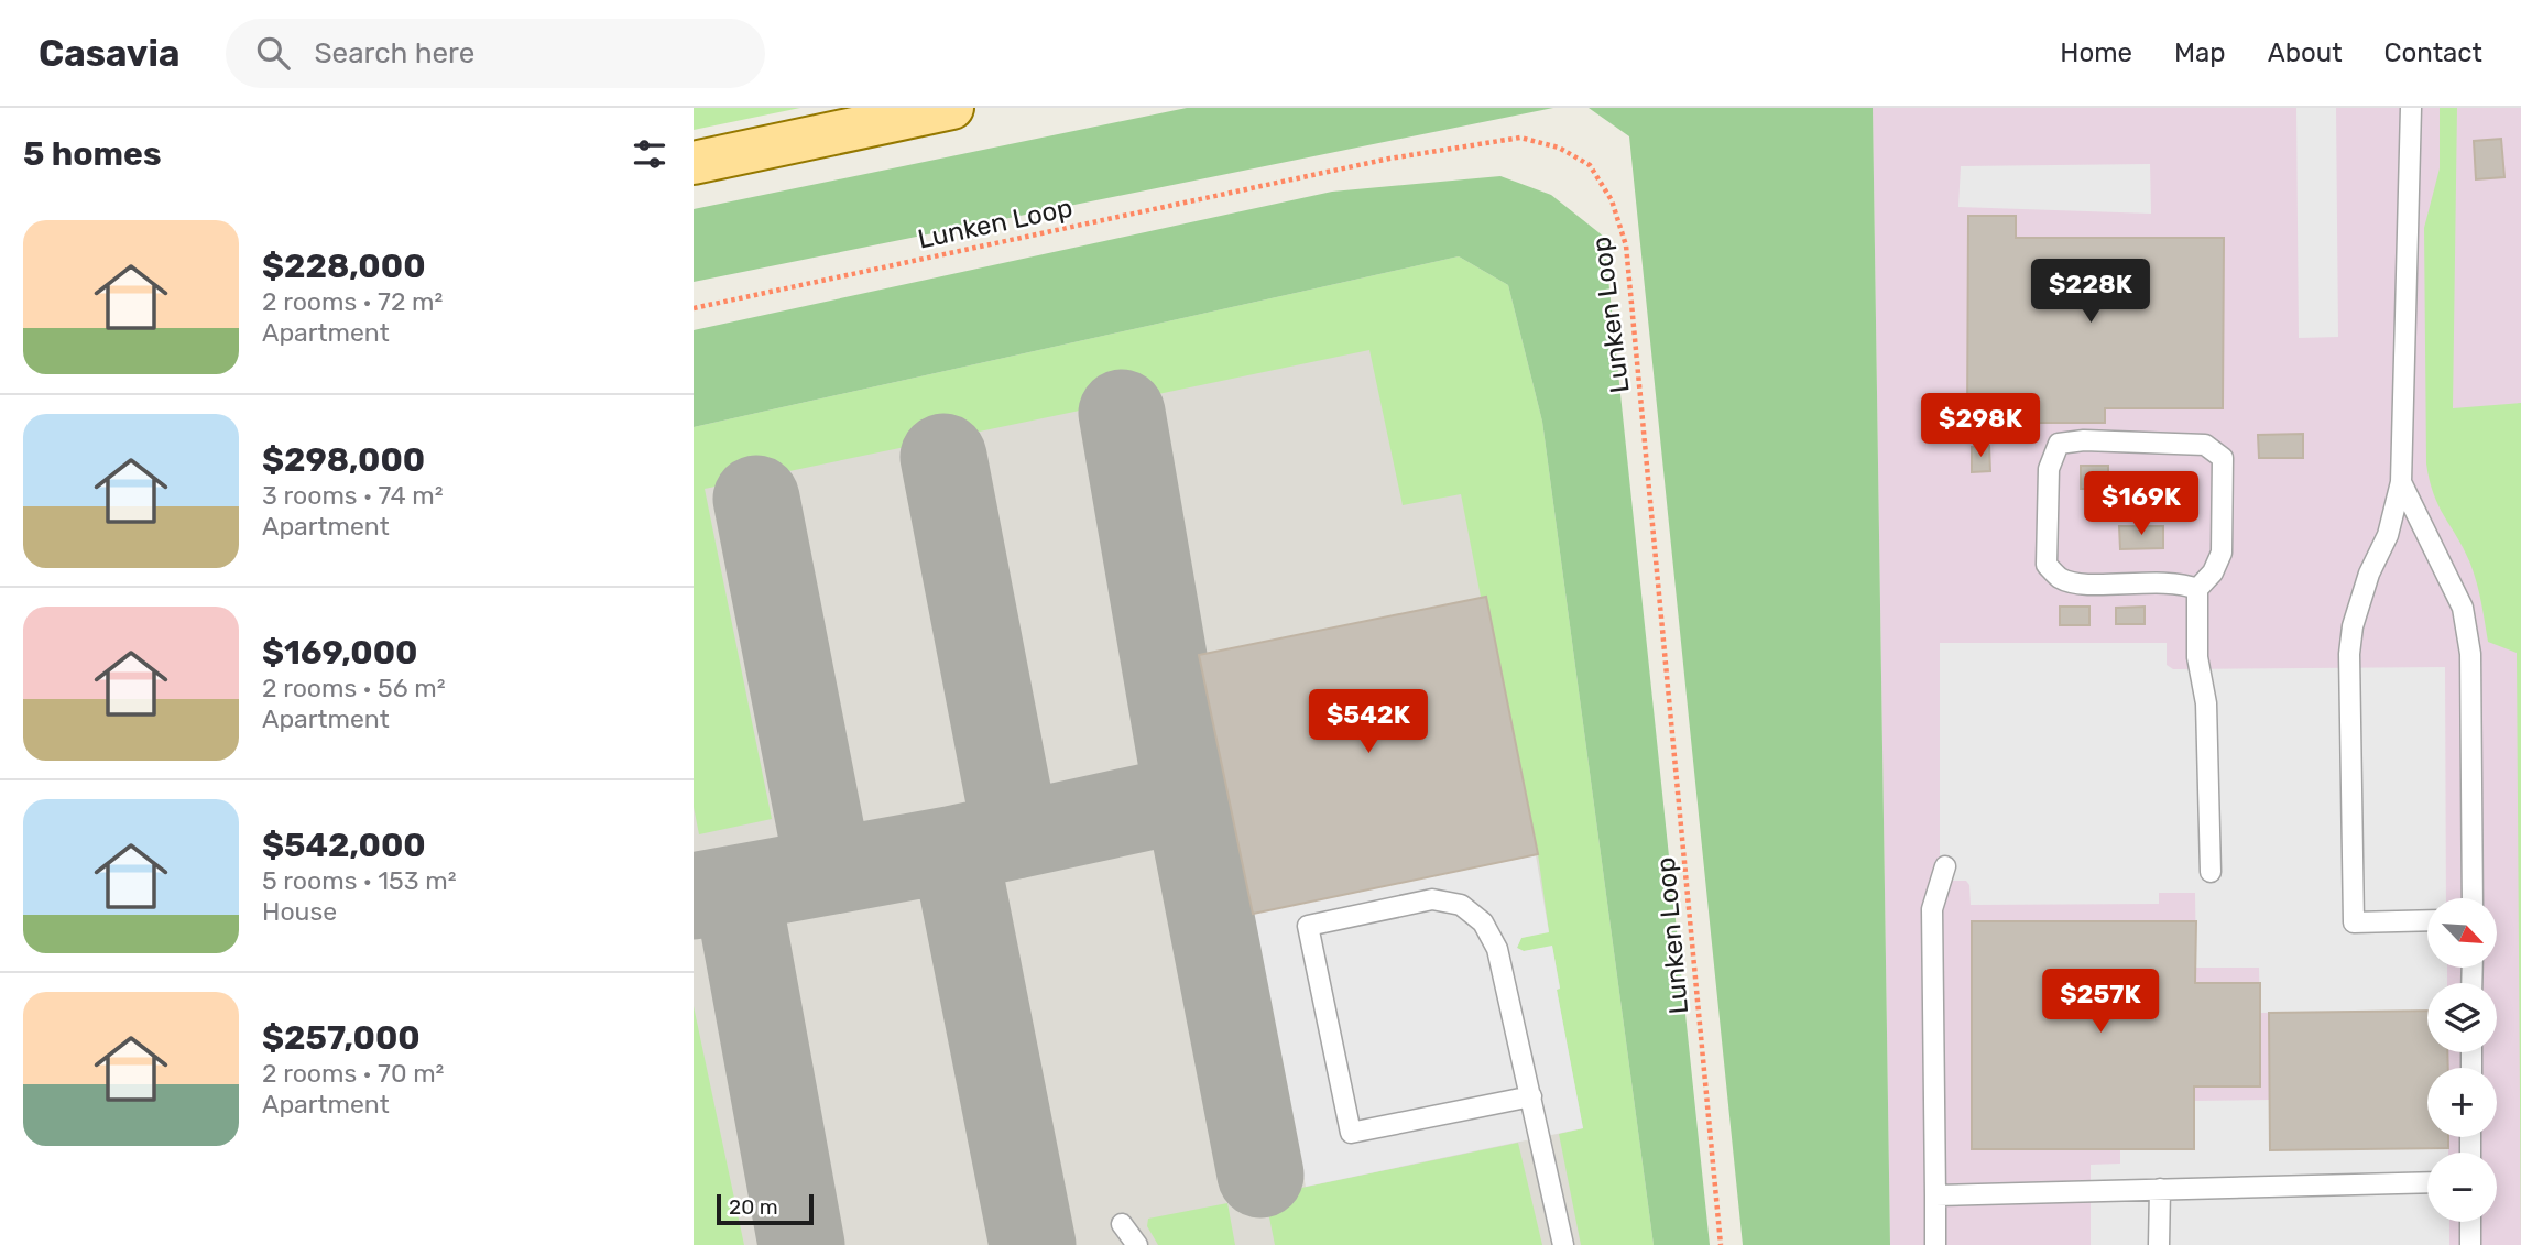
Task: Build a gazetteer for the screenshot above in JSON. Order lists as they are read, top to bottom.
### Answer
{
  "streets": {
    "path": ["Lunken Loop"]
  },
  "scale_bar": "20 m",
  "north": "bottom right",
  "page": {
    "header": "Casavia",
    "search": "Search here",
    "nav": [
      "Home",
      "Map",
      "About",
      "Contact"
    ],
    "heading": "5 homes",
    "list": [
      {
        "name": "$228,000",
        "note": "2 rooms · 72 m² · Apartment"
      },
      {
        "name": "$298,000",
        "note": "3 rooms · 74 m² · Apartment"
      },
      {
        "name": "$169,000",
        "note": "2 rooms · 56 m² · Apartment"
      },
      {
        "name": "$542,000",
        "note": "5 rooms · 153 m² · House"
      },
      {
        "name": "$257,000",
        "note": "2 rooms · 70 m² · Apartment"
      }
    ],
    "price": [
      "$228K",
      "$298K",
      "$169K",
      "$542K",
      "$257K"
    ],
    "map_buttons": ["+", "−"],
    "scale": "20 m"
  }
}
